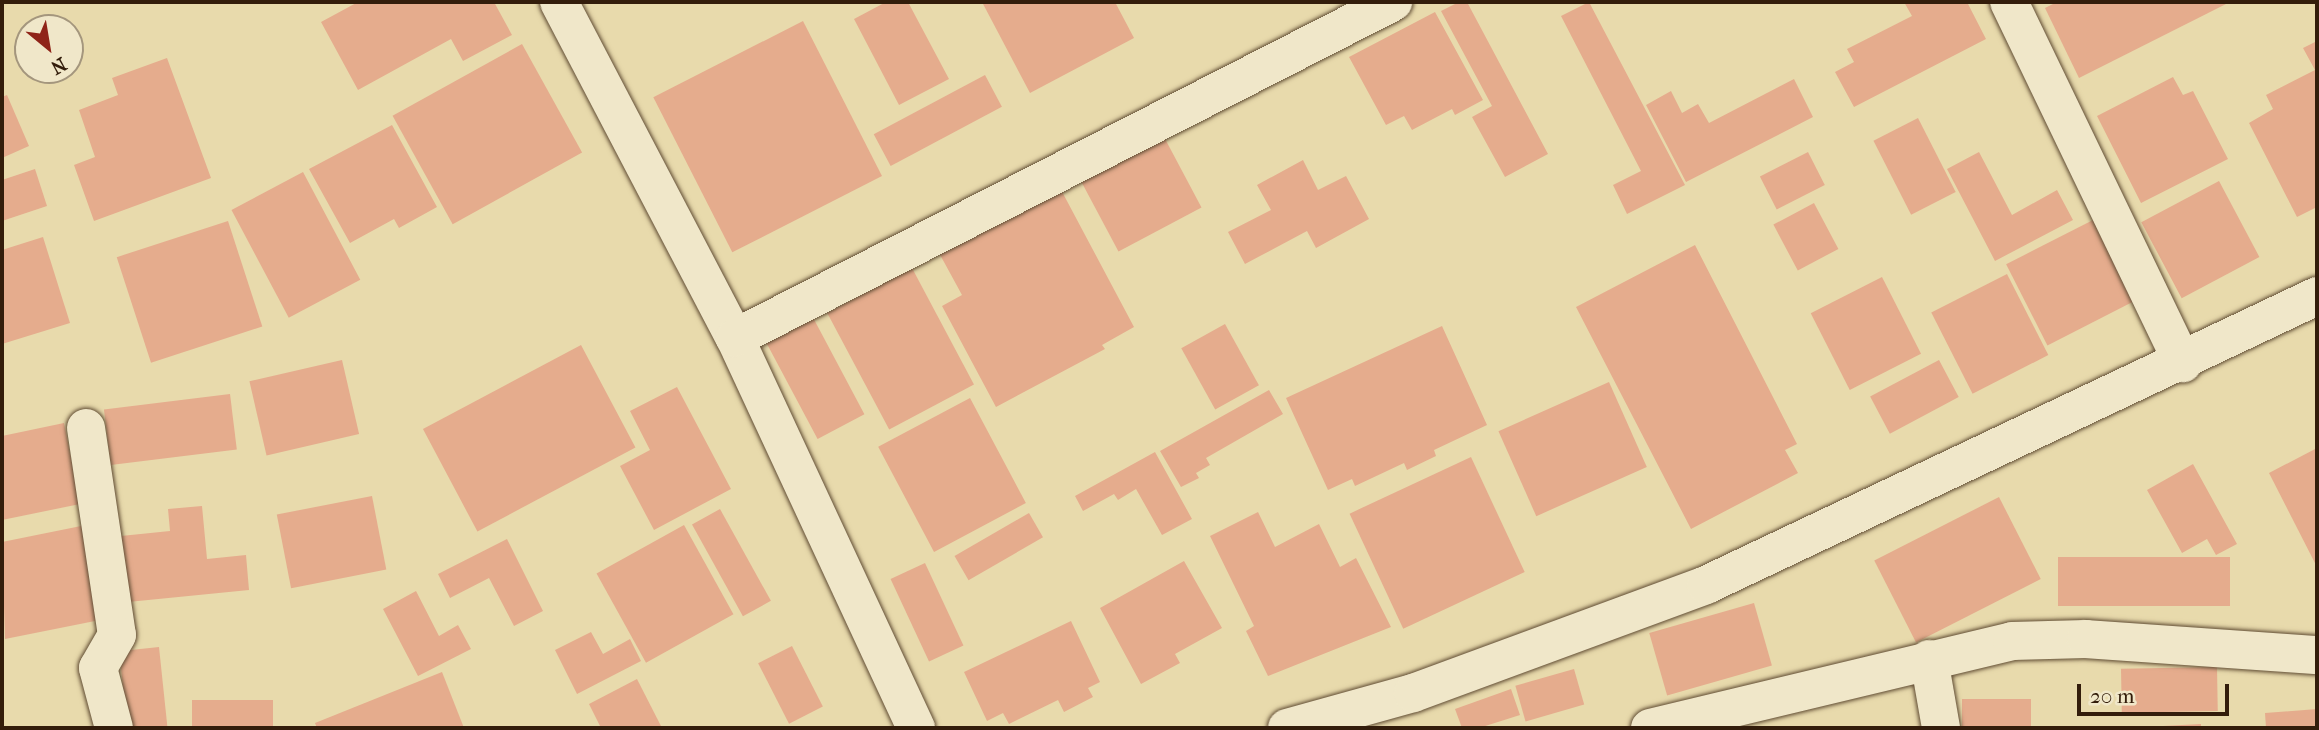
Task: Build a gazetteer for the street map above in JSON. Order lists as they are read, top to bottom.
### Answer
{
  "scale_bar": "20 m",
  "north": "bottom right"
}
